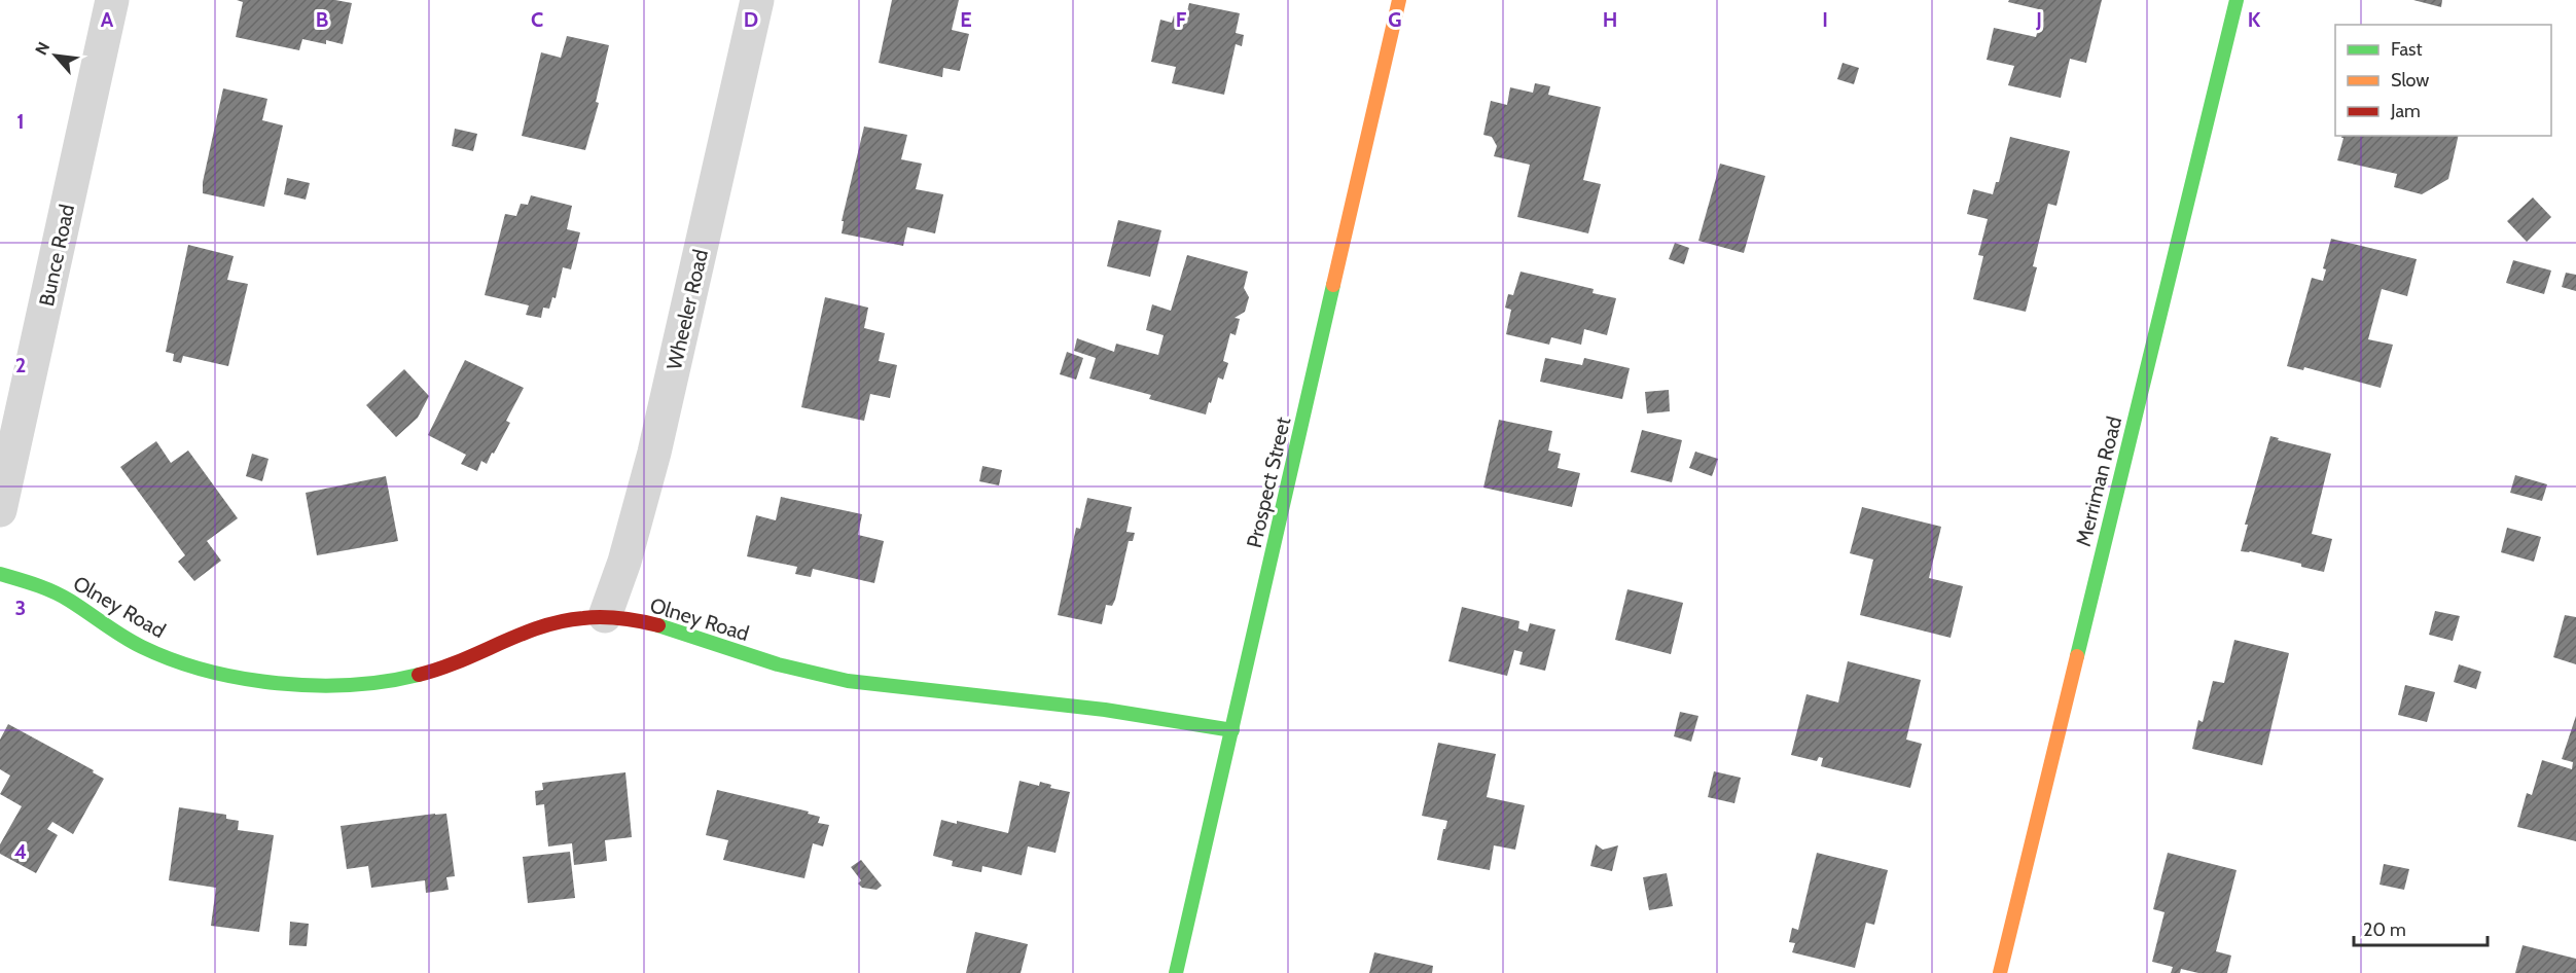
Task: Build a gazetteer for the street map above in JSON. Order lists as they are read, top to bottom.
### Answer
{
  "streets": {
    "street": [
      "Bunce Road",
      "Wheeler Road",
      "Merriman Road",
      "Prospect Street",
      "Olney Road"
    ]
  },
  "crossings": [
    ["Wheeler Road", "Olney Road"],
    ["Prospect Street", "Olney Road"]
  ],
  "legend": ["Fast", "Slow", "Jam"],
  "scale_bar": "20 m",
  "north": "top left",
  "grid": {
    "columns": [
      "A",
      "B",
      "C",
      "D",
      "E",
      "F",
      "G",
      "H",
      "I",
      "J",
      "K"
    ],
    "rows": [
      "1",
      "2",
      "3",
      "4"
    ]
  }
}
